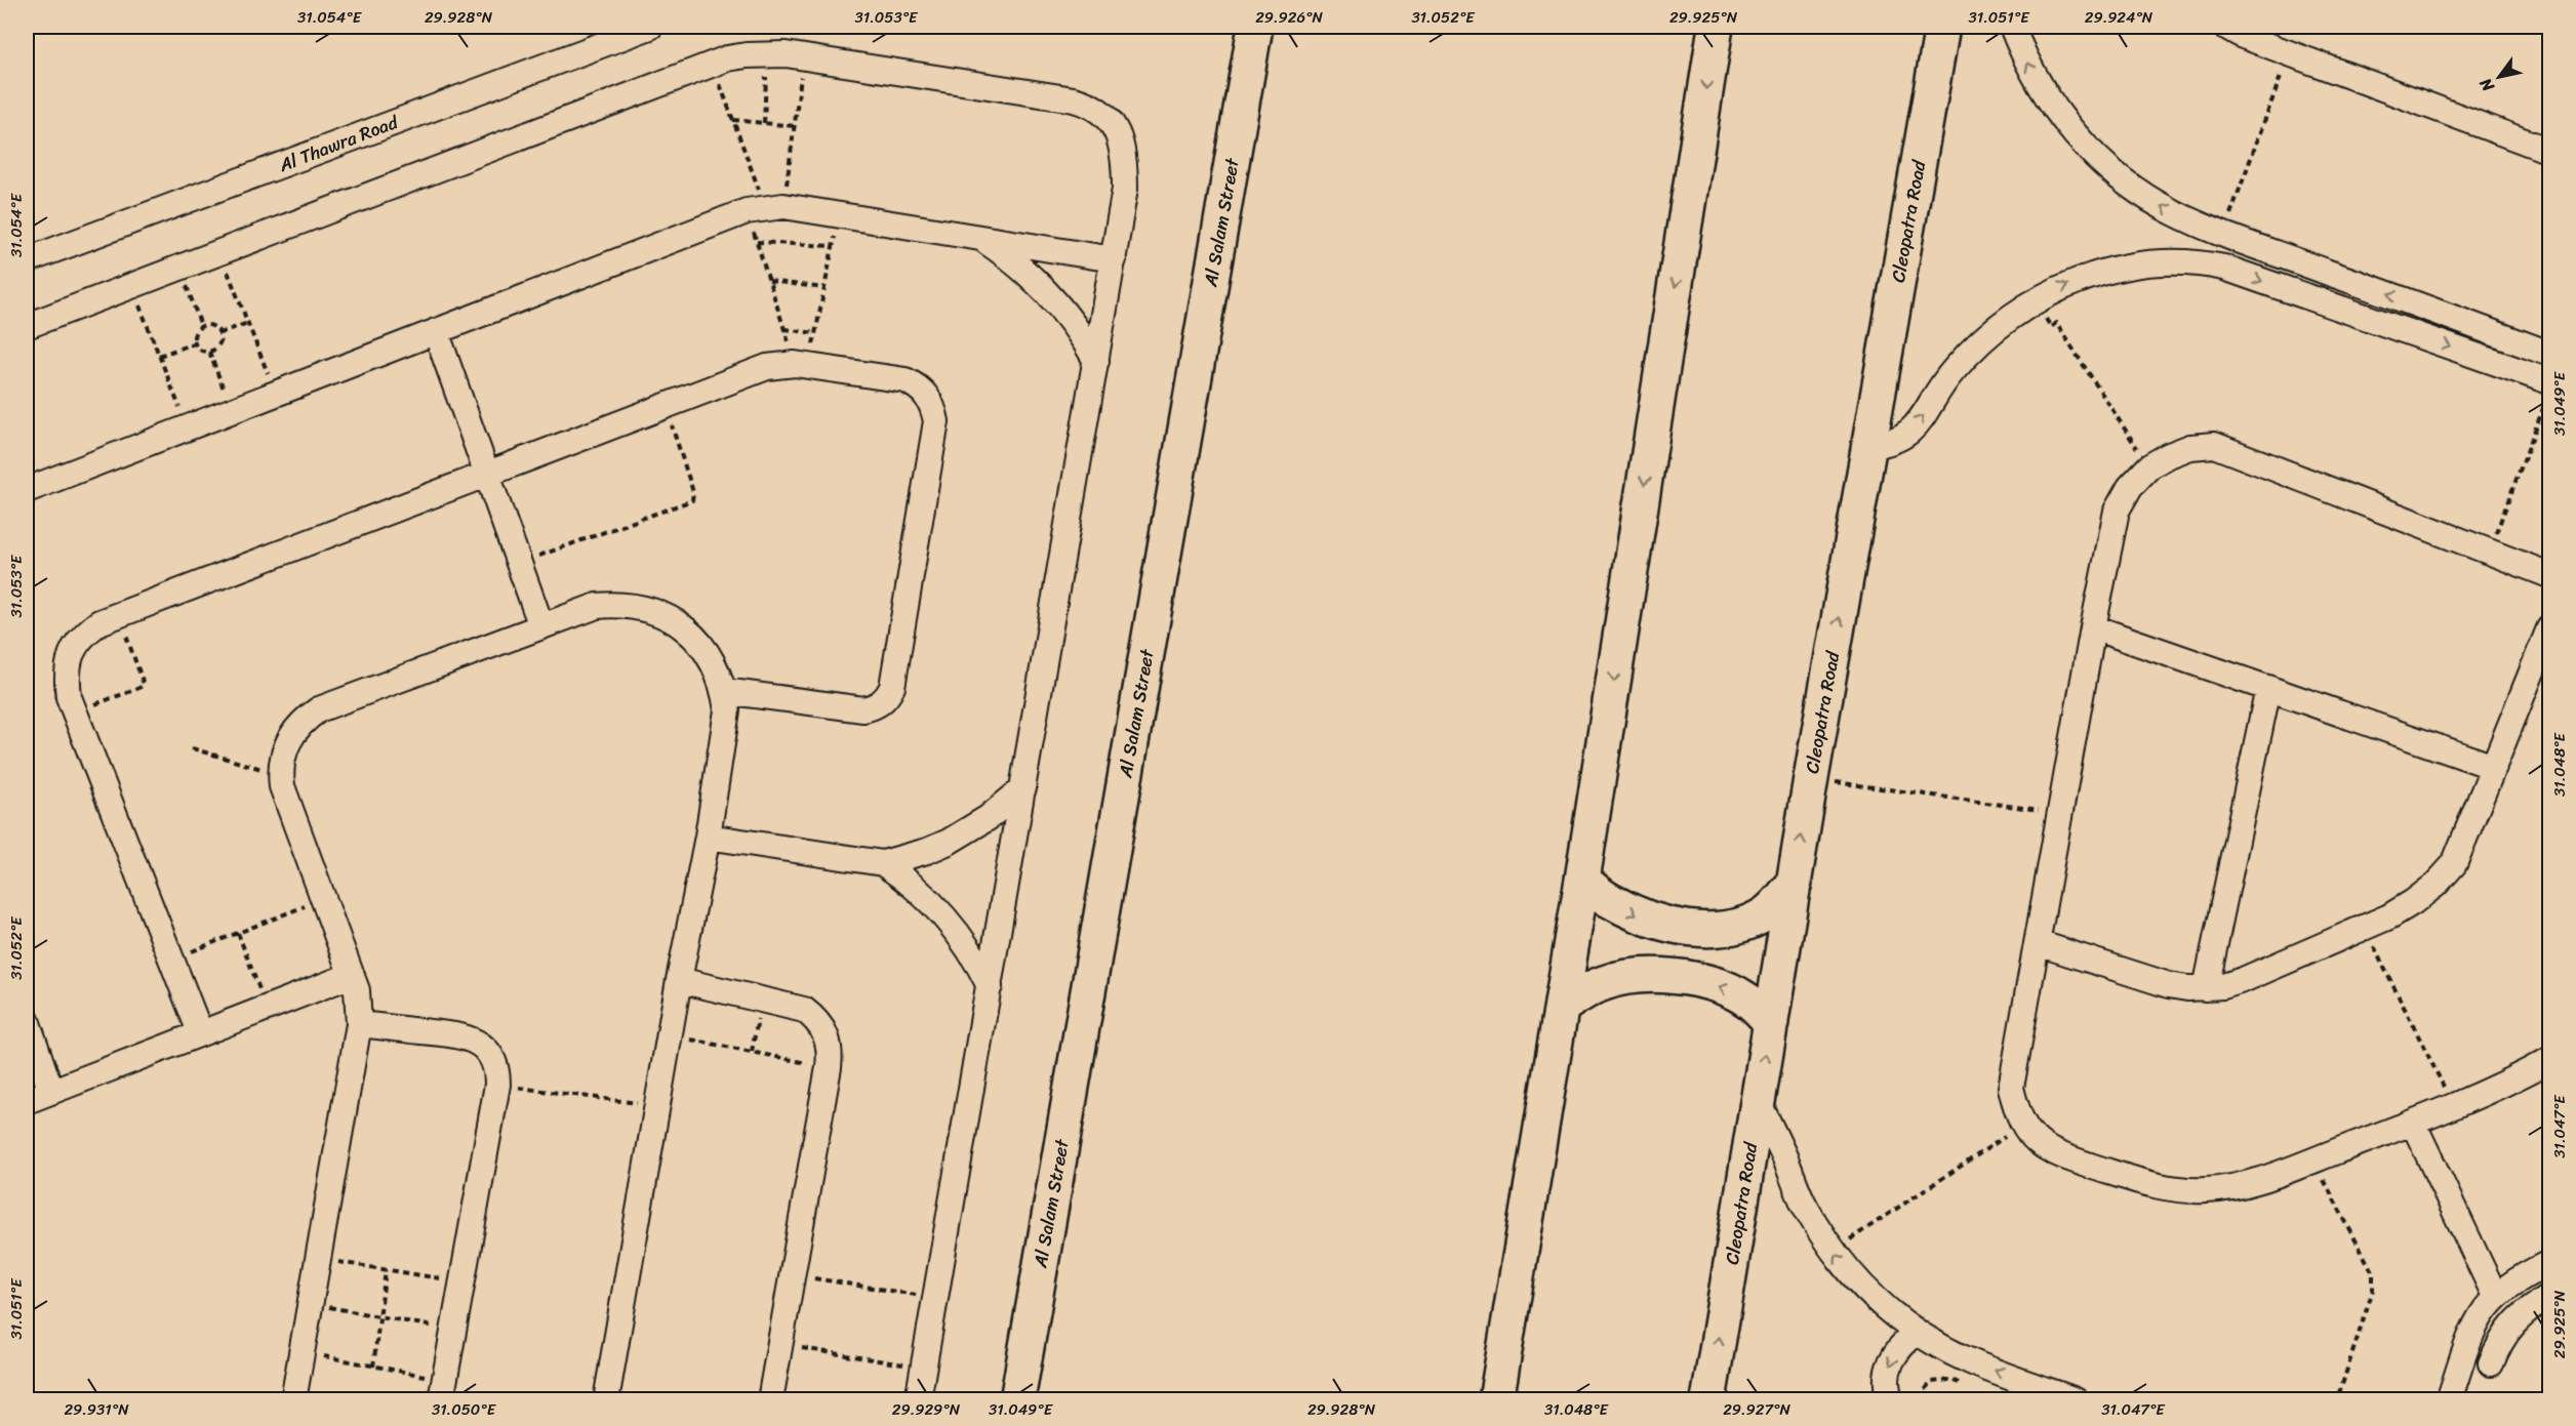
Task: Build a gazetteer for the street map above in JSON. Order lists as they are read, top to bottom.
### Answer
{
  "streets": {
    "main road": ["Cleopatra Road", "Al Salam Street"],
    "street": ["Al Thawra Road"]
  },
  "north": "bottom left",
  "coordinates": [
    "31.054°E",
    "29.928°N",
    "31.053°E",
    "29.926°N",
    "31.052°E",
    "29.925°N",
    "31.051°E",
    "29.924°N",
    "31.049°E",
    "31.048°E",
    "31.047°E",
    "29.931°N",
    "31.050°E",
    "29.929°N",
    "29.927°N"
  ]
}
